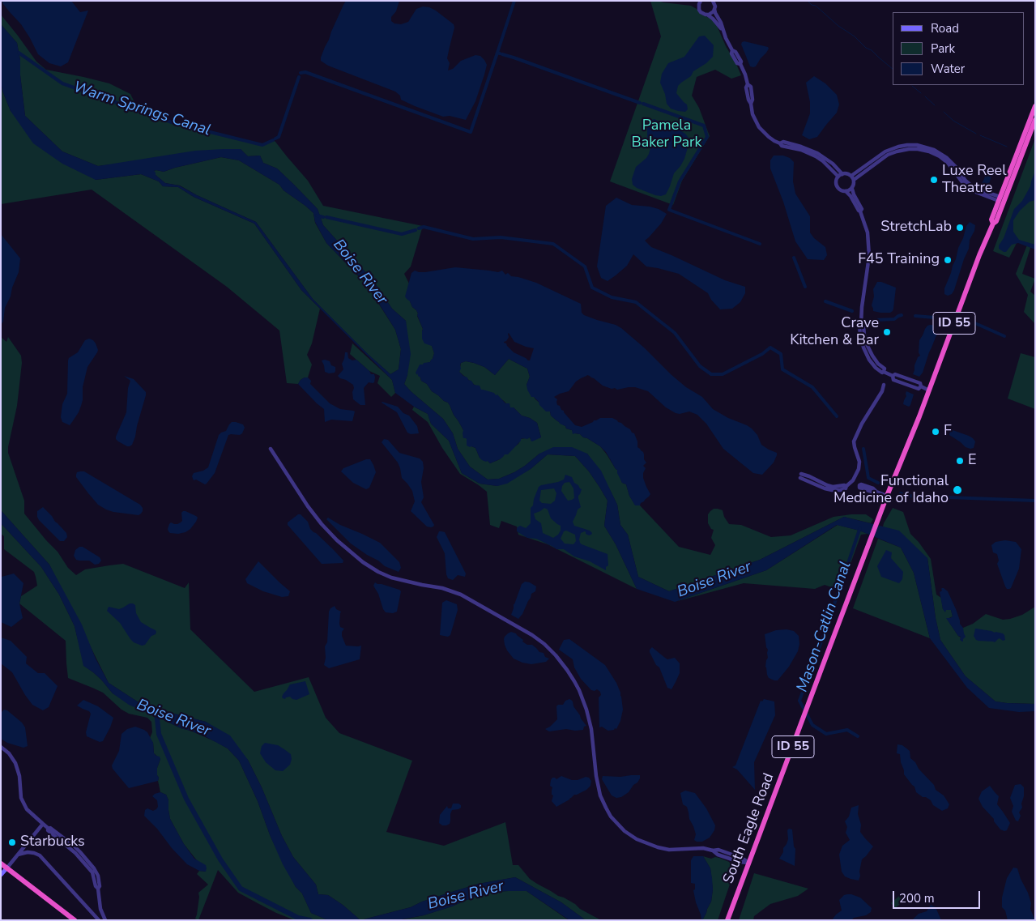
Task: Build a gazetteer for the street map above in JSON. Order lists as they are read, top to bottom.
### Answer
{
  "streets": {
    "highway": ["ID 55", "South Eagle Road"]
  },
  "water": ["Warm Springs Canal", "Boise River", "Mason-Catlin Canal"],
  "parks": ["Pamela Baker Park"],
  "places": [
    "Luxe Reel Theatre",
    "StretchLab",
    "F45 Training",
    "Crave Kitchen & Bar",
    "F",
    "E",
    "Functional Medicine of Idaho",
    "Starbucks"
  ],
  "legend": ["Road", "Park", "Water"],
  "scale_bar": "200 m"
}
